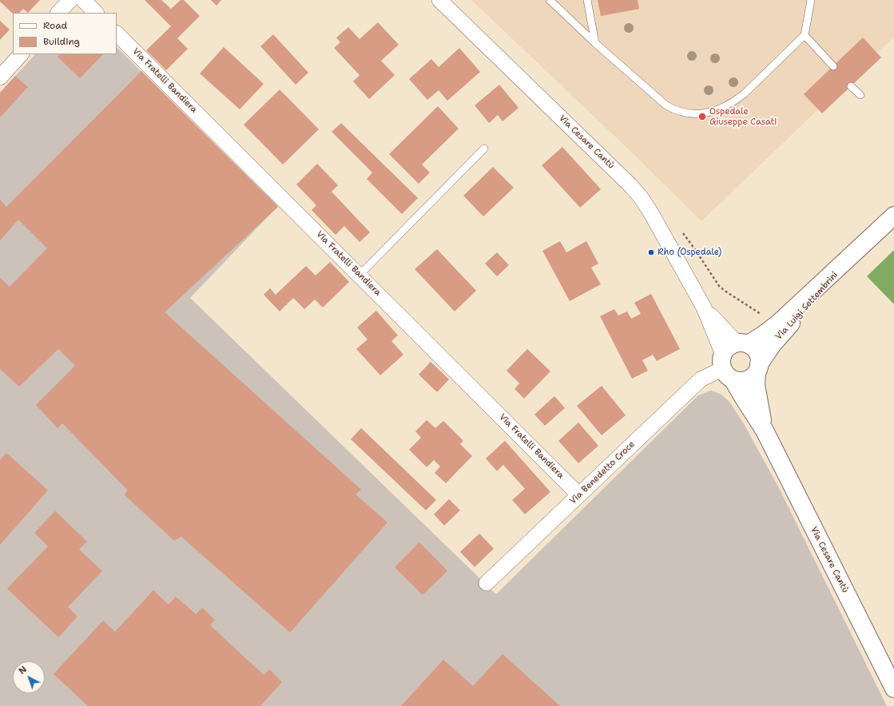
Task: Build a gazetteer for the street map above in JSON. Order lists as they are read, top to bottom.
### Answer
{
  "streets": {
    "street": [
      "Via Fratelli Bandiera",
      "Via Cesare Cantù",
      "Via Luigi Settembrini",
      "Via Benedetto Croce"
    ]
  },
  "crossings": [
    ["Via Fratelli Bandiera", "Via Benedetto Croce"],
    ["Via Cesare Cantù", "Via Luigi Settembrini"],
    ["Via Cesare Cantù", "Via Benedetto Croce"],
    ["Via Luigi Settembrini", "Via Benedetto Croce"]
  ],
  "places": ["Ospedale Giuseppe Casati", "Rho (Ospedale)"],
  "legend": ["Road", "Building"],
  "north": "top left"
}
